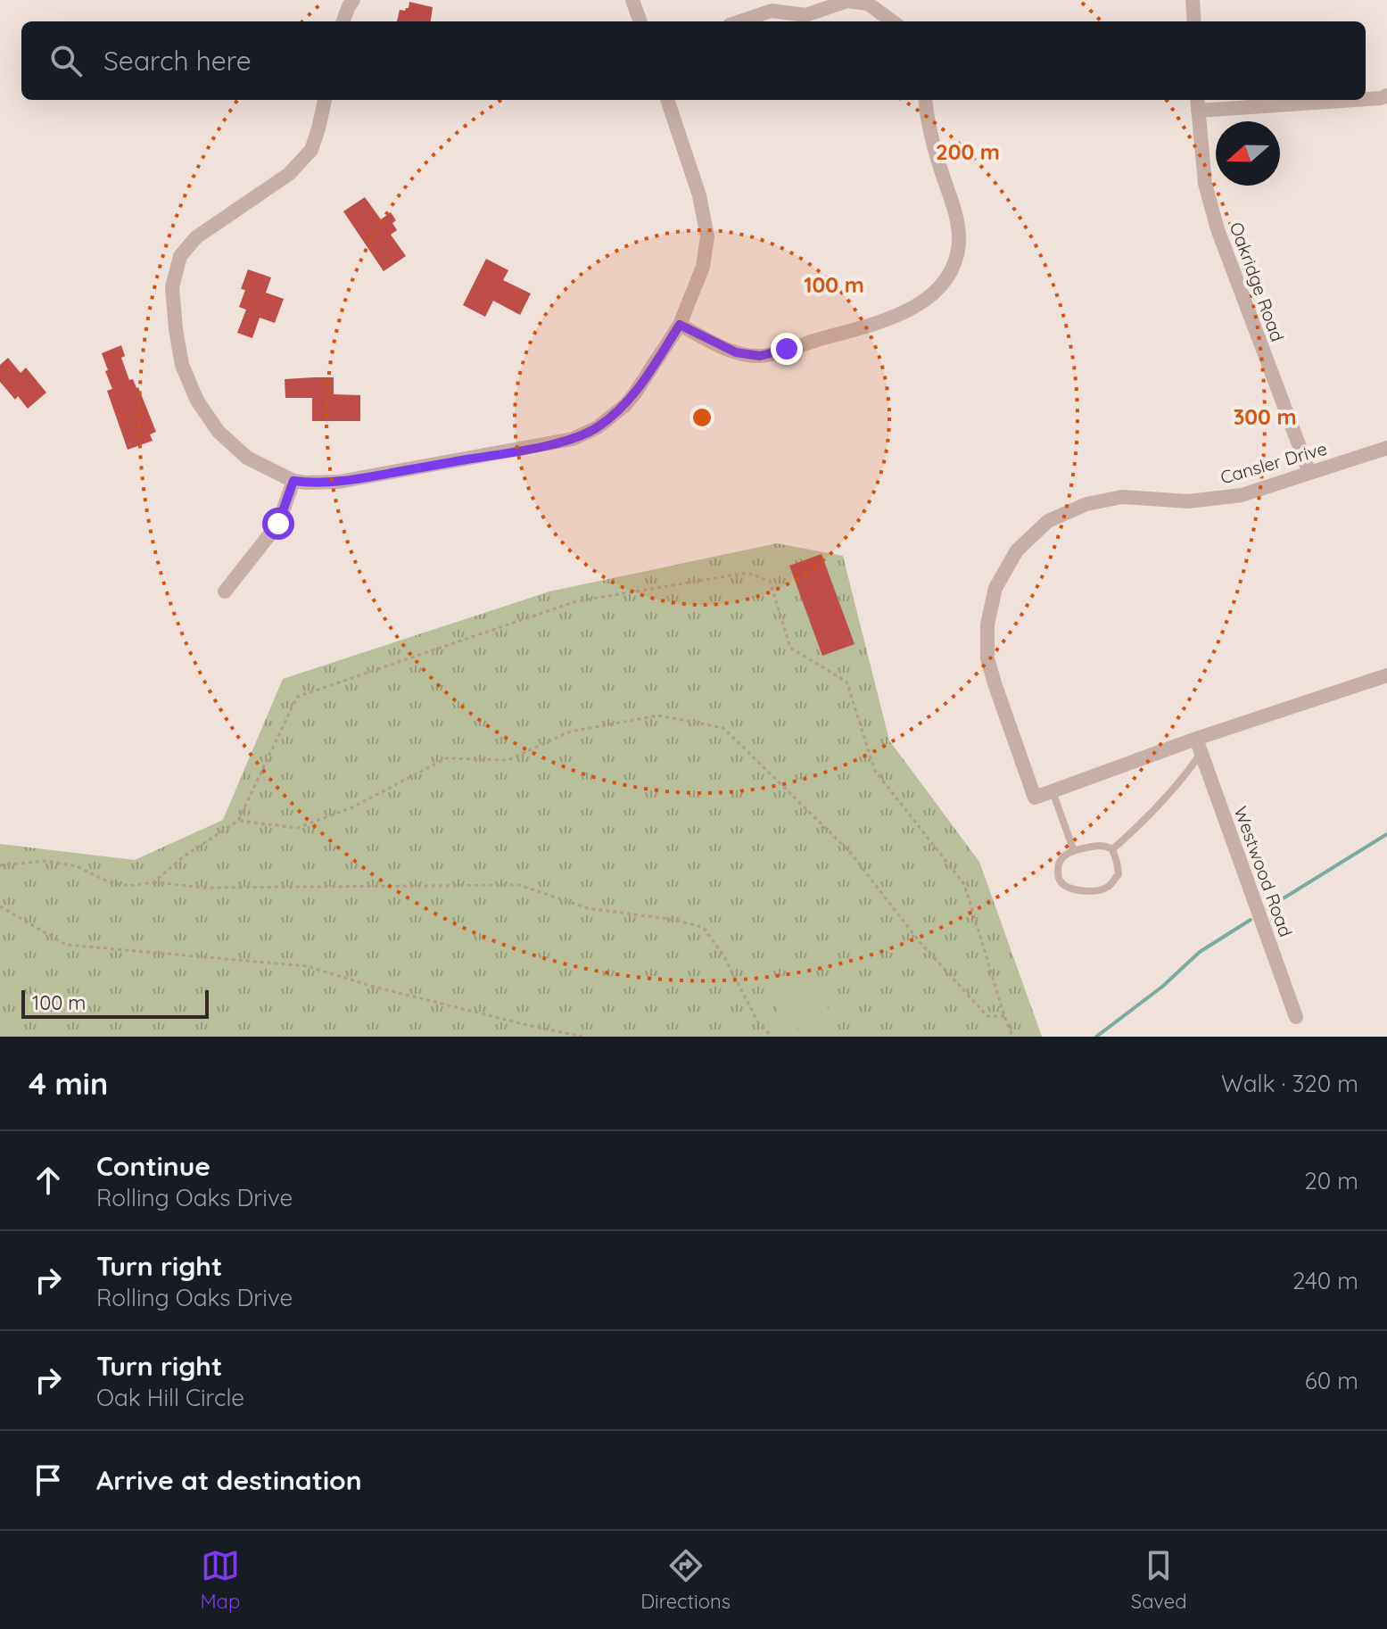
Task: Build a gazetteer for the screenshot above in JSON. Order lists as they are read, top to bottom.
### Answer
{
  "streets": {
    "street": ["Oakridge Road", "Cansler Drive", "Westwood Road"]
  },
  "crossings": [
    ["Oakridge Road", "Cansler Drive"]
  ],
  "scale_bar": "100 m",
  "north": "left",
  "page": {
    "search": "Search here",
    "scale": "100 m",
    "heading": ["4 min", "Walk · 320 m"],
    "list": [
      ["Continue", "Rolling Oaks Drive", "20 m"],
      ["Turn right", "Rolling Oaks Drive", "240 m"],
      ["Turn right", "Oak Hill Circle", "60 m"],
      "Arrive at destination"
    ],
    "nav": ["Map", "Directions", "Saved"]
  },
  "rings": ["200 m", "100 m", "300 m"]
}
